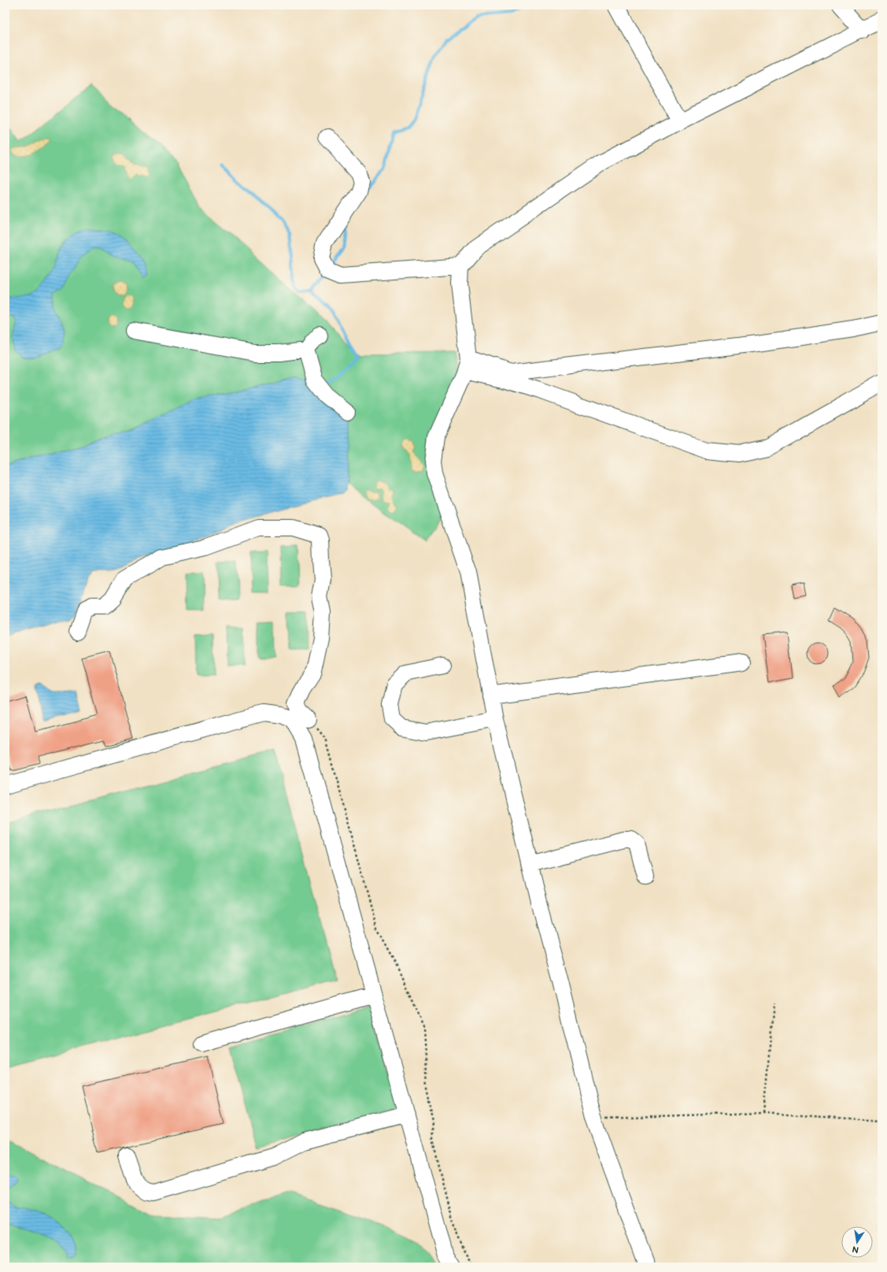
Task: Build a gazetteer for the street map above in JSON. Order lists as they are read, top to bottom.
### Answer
{
  "north": "bottom"
}
